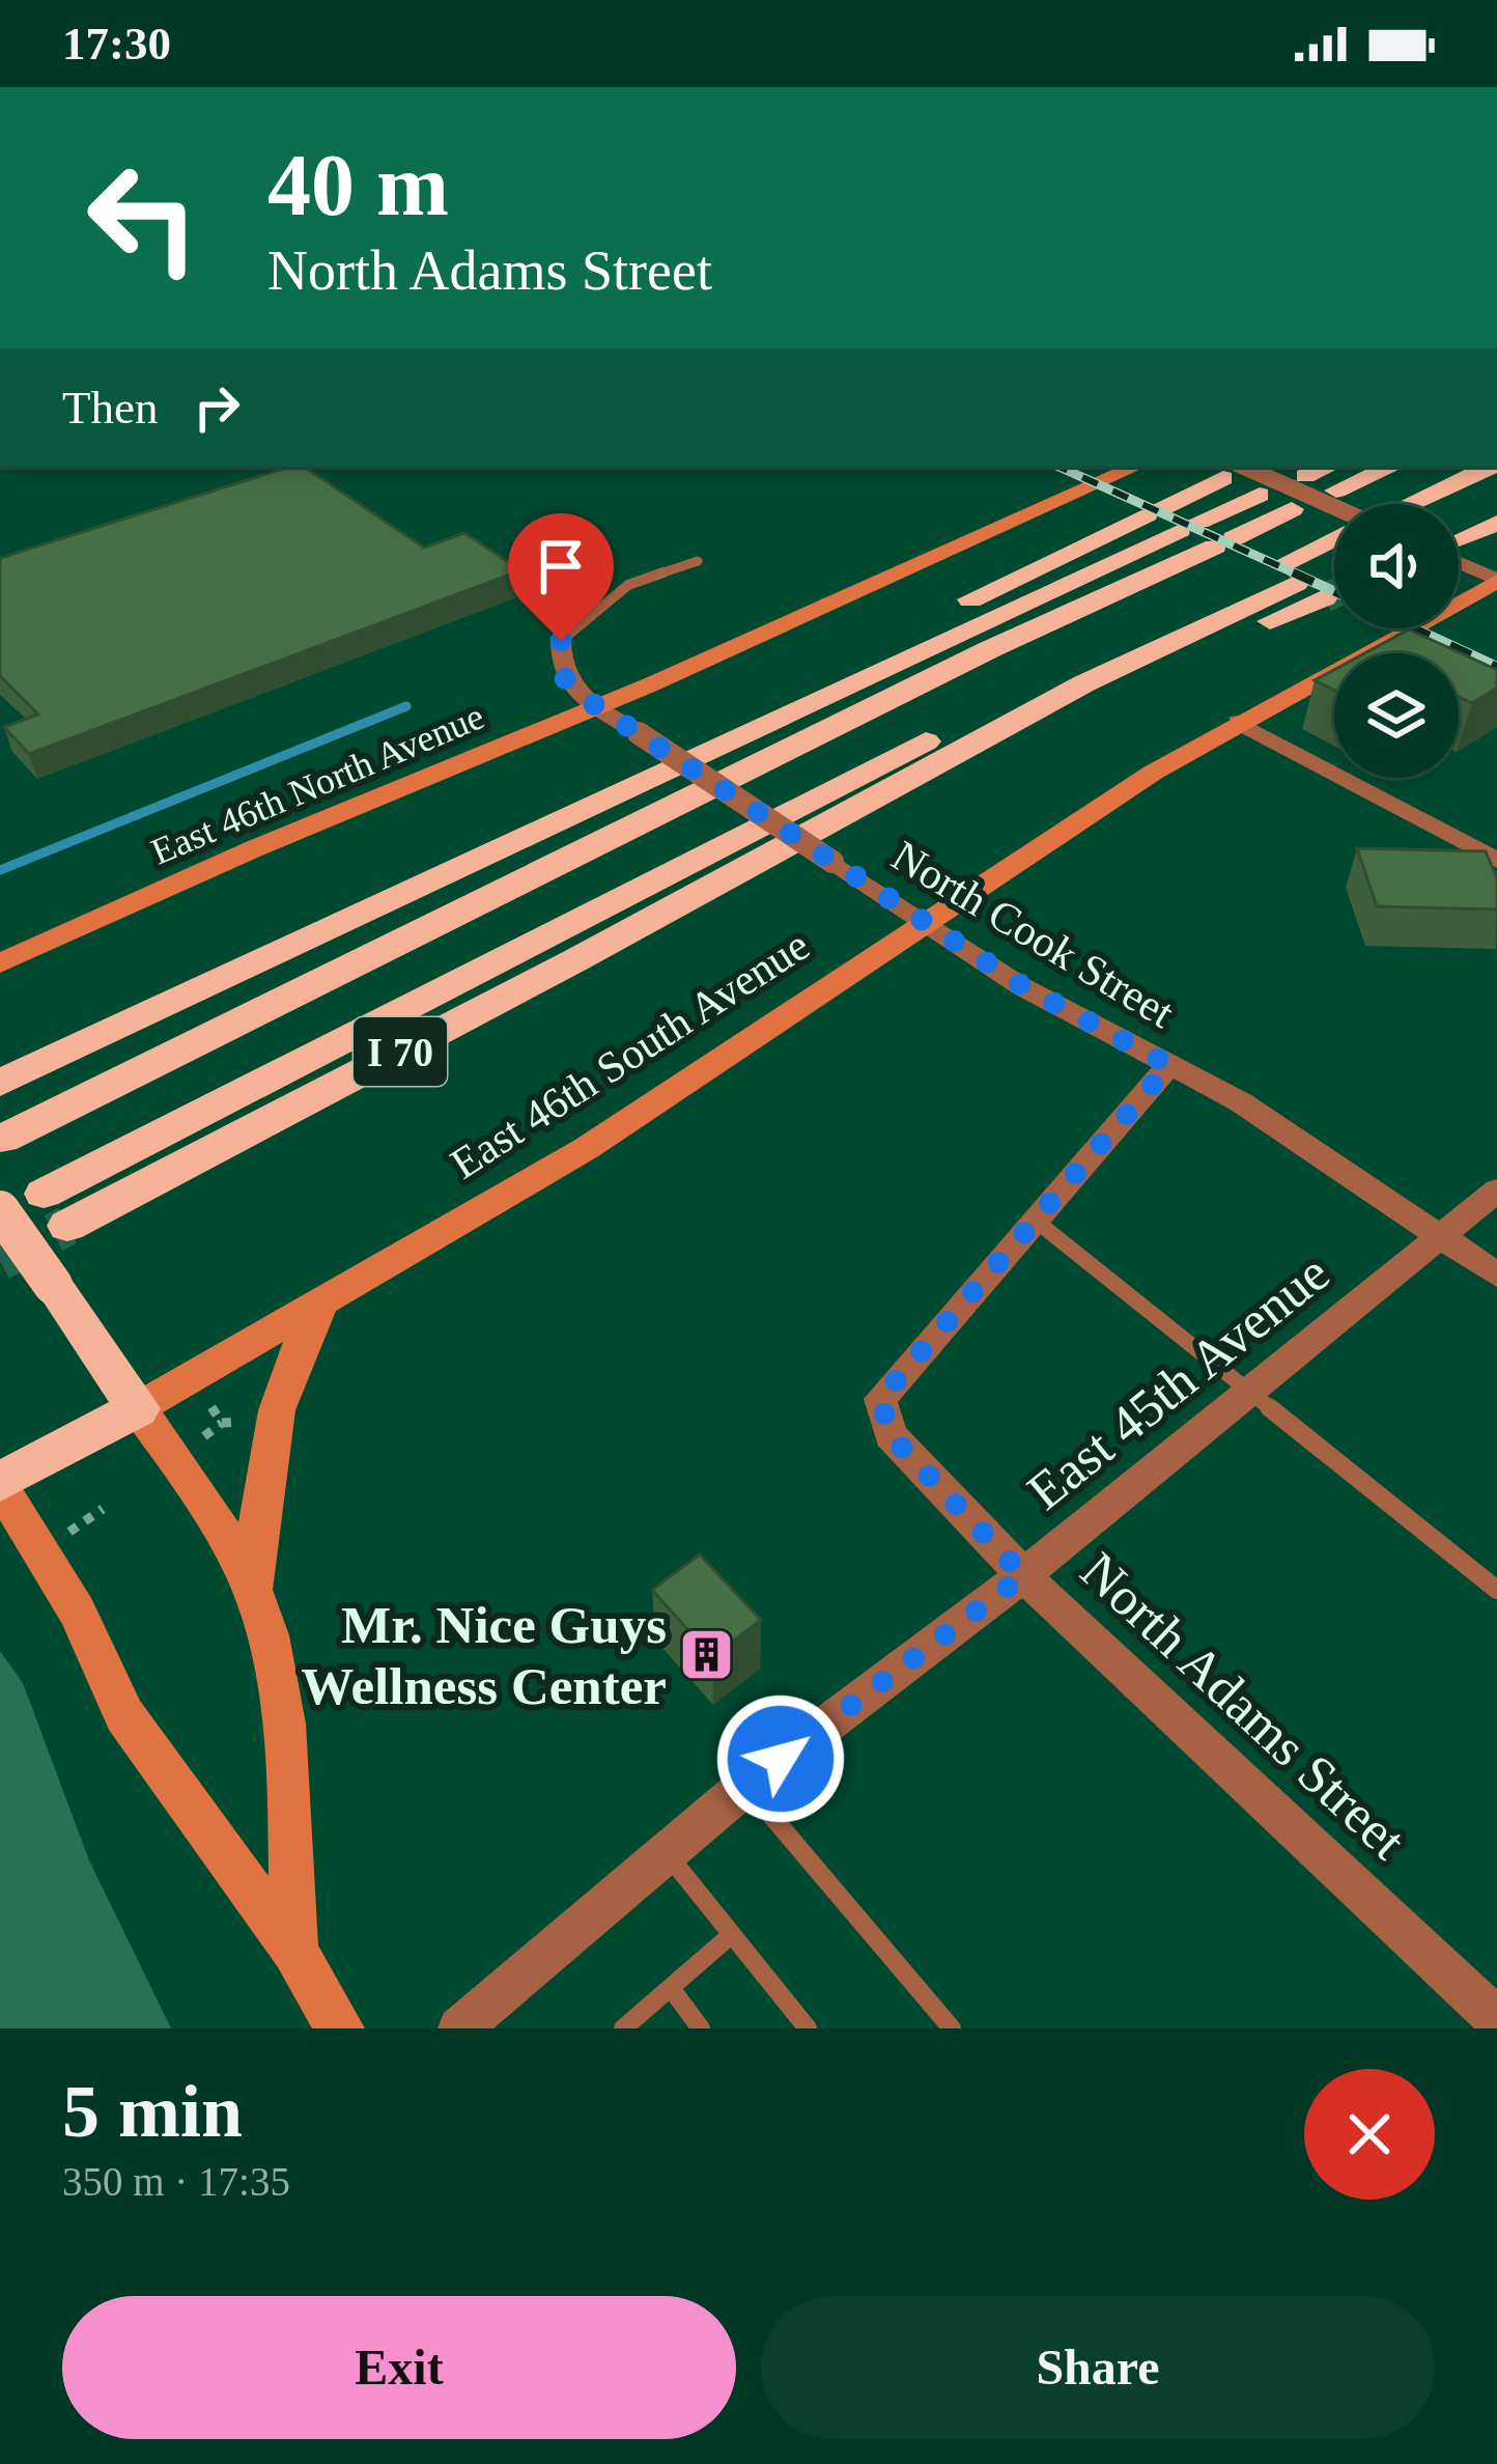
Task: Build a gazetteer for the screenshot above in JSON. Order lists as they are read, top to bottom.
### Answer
{
  "streets": {
    "highway": ["I 70", "East 46th South Avenue"],
    "main road": ["East 46th North Avenue"],
    "street": ["North Cook Street", "East 45th Avenue", "North Adams Street"]
  },
  "crossings": [
    ["East 46th North Avenue", "North Cook Street"],
    ["North Cook Street", "East 46th South Avenue"],
    ["North Cook Street", "East 45th Avenue"],
    ["North Cook Street", "North Adams Street"],
    ["East 45th Avenue", "North Adams Street"]
  ],
  "places": {
    "building": ["Mr. Nice Guys Wellness Center"]
  },
  "page": {
    "status": "17:30",
    "turn": ["40 m", "North Adams Street"],
    "then": "Then",
    "heading": ["5 min", "350 m · 17:35"],
    "buttons": ["Exit", "Share"]
  }
}
